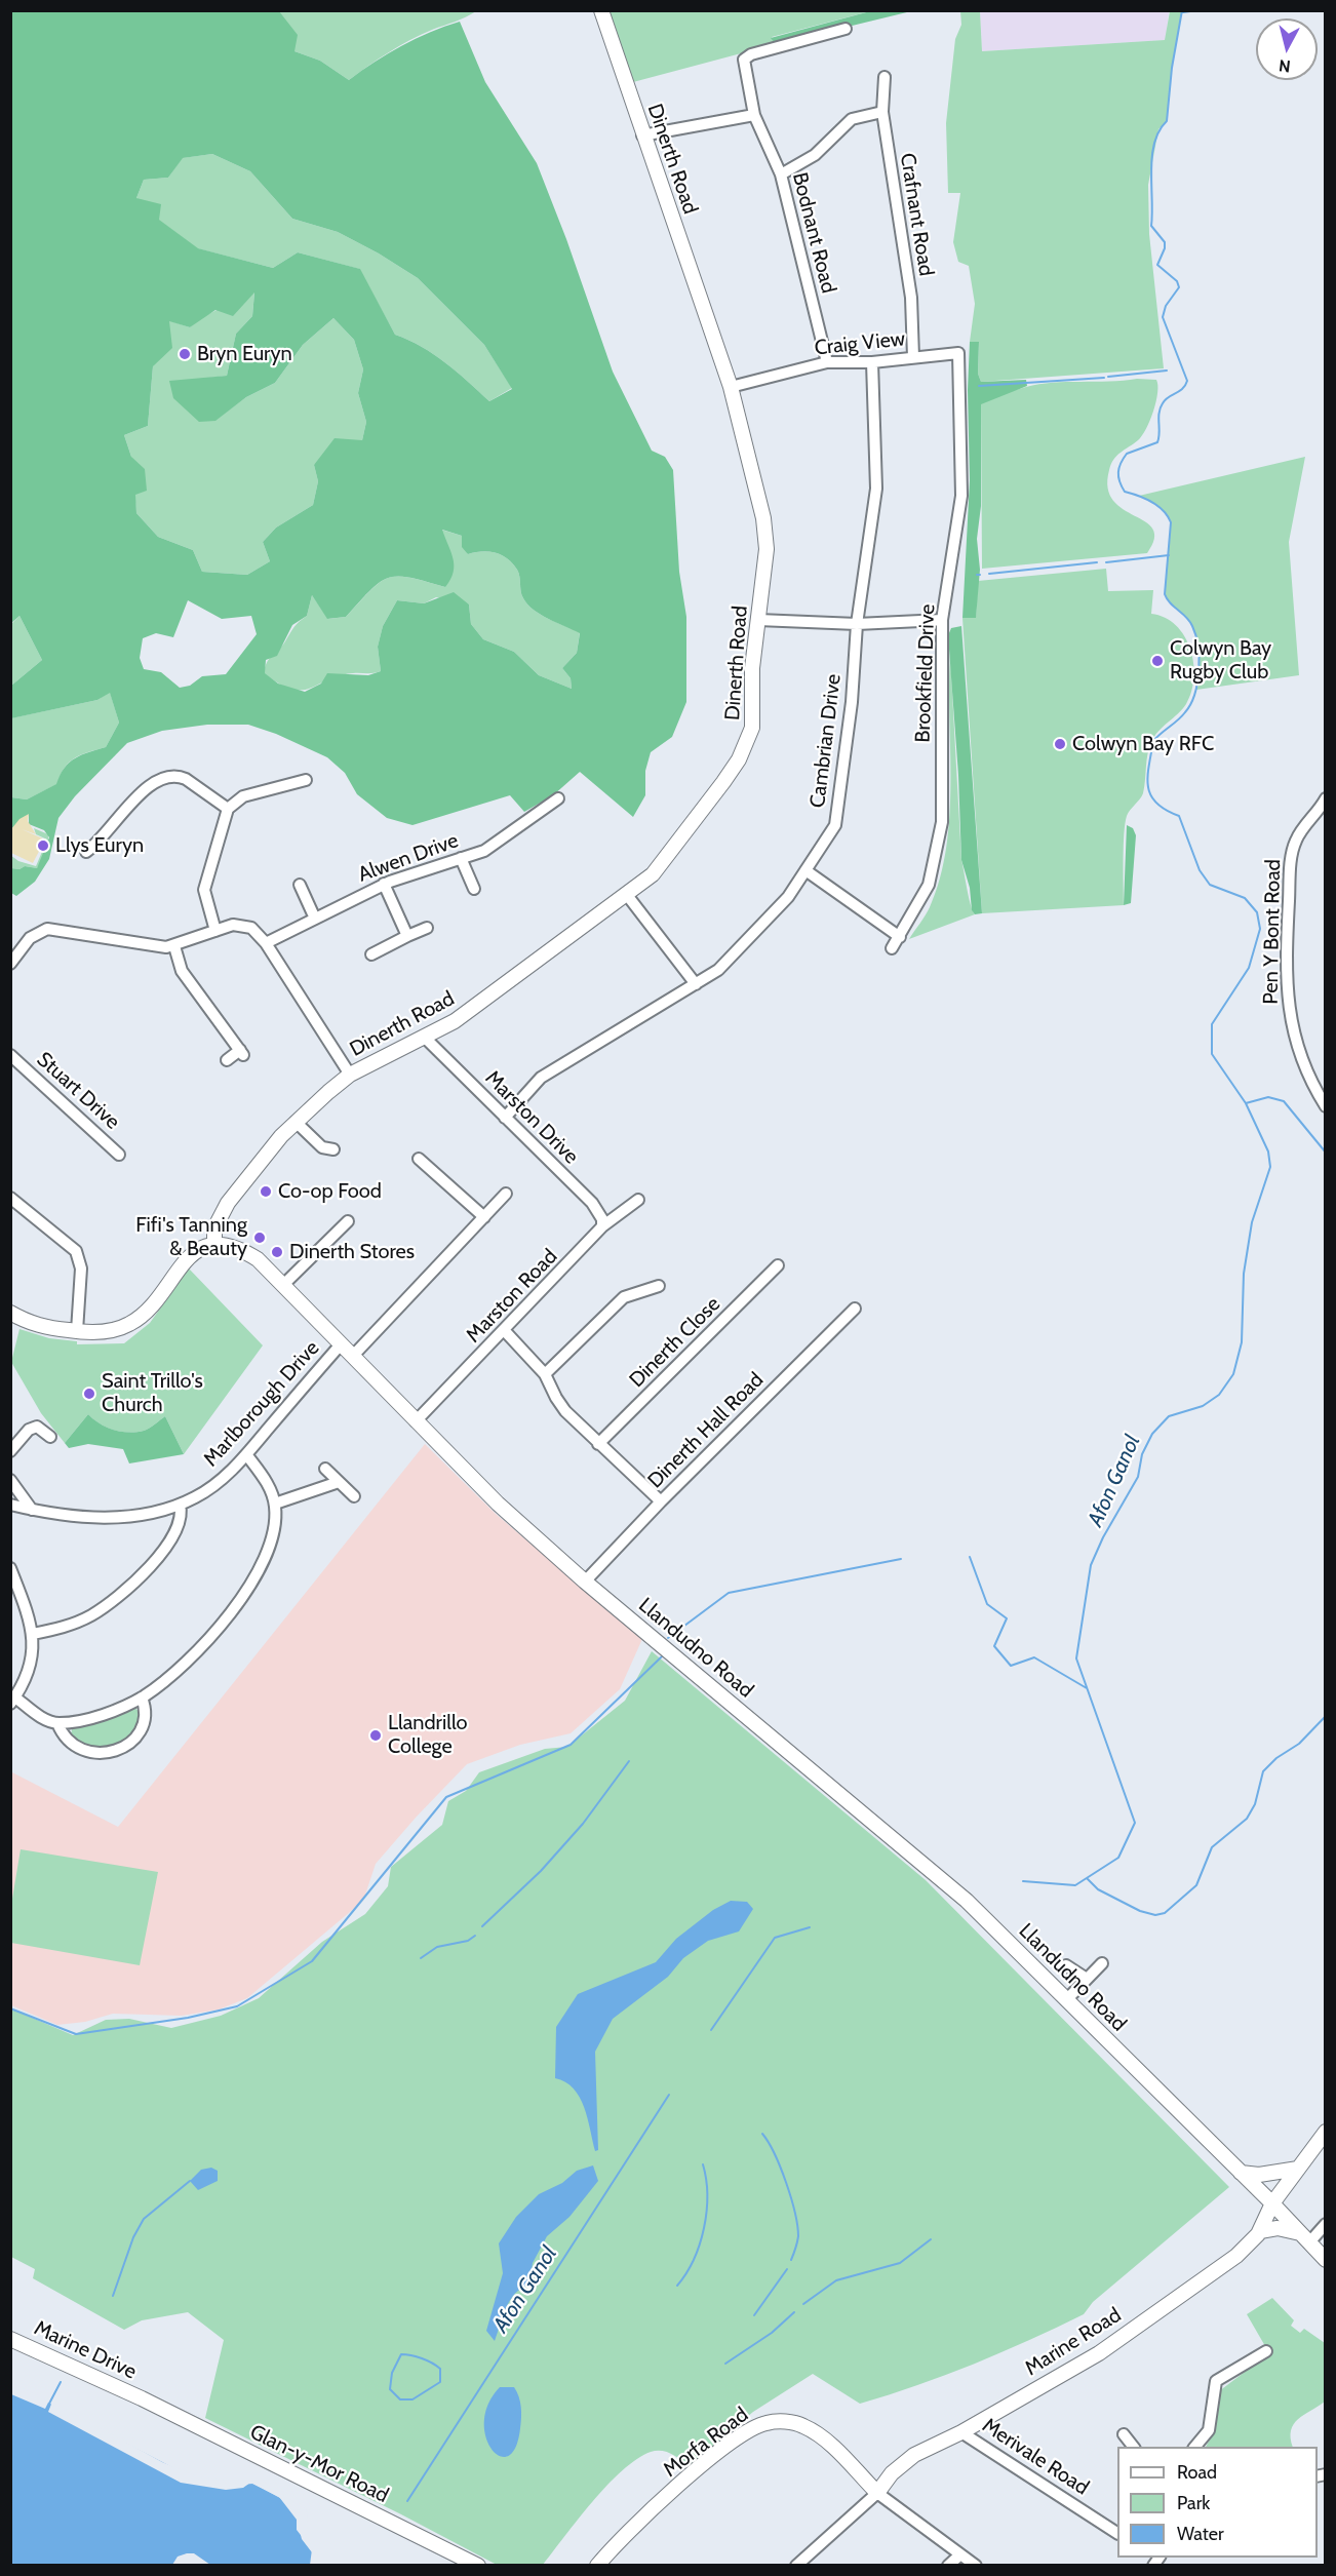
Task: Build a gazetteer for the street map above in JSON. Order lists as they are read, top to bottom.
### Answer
{
  "streets": {
    "street": [
      "Dinerth Road",
      "Crafnant Road",
      "Bodnant Road",
      "Craig View",
      "Brookfield Drive",
      "Cambrian Drive",
      "Alwen Drive",
      "Pen Y Bont Road",
      "Stuart Drive",
      "Marston Drive",
      "Marston Road",
      "Dinerth Close",
      "Marlborough Drive",
      "Dinerth Hall Road",
      "Llandudno Road",
      "Marine Road",
      "Marine Drive",
      "Morfa Road",
      "Merivale Road",
      "Glan-y-Mor Road"
    ]
  },
  "crossings": [
    ["Dinerth Road", "Craig View"],
    ["Dinerth Road", "Marston Drive"],
    ["Dinerth Road", "Llandudno Road"],
    ["Crafnant Road", "Craig View"],
    ["Bodnant Road", "Craig View"],
    ["Craig View", "Brookfield Drive"],
    ["Craig View", "Cambrian Drive"],
    ["Cambrian Drive", "Marston Drive"],
    ["Marston Drive", "Marston Road"],
    ["Marston Road", "Llandudno Road"],
    ["Marlborough Drive", "Llandudno Road"],
    ["Dinerth Hall Road", "Llandudno Road"],
    ["Llandudno Road", "Marine Road"],
    ["Marine Road", "Morfa Road"],
    ["Marine Road", "Merivale Road"],
    ["Marine Drive", "Glan-y-Mor Road"]
  ],
  "water": ["Afon Ganol"],
  "places": [
    "Bryn Euryn",
    "Colwyn Bay Rugby Club",
    "Colwyn Bay RFC",
    "Llys Euryn",
    "Co-op Food",
    "Fifi's Tanning & Beauty",
    "Dinerth Stores",
    "Saint Trillo's Church",
    "Llandrillo College"
  ],
  "legend": ["Road", "Park", "Water"],
  "north": "bottom"
}
